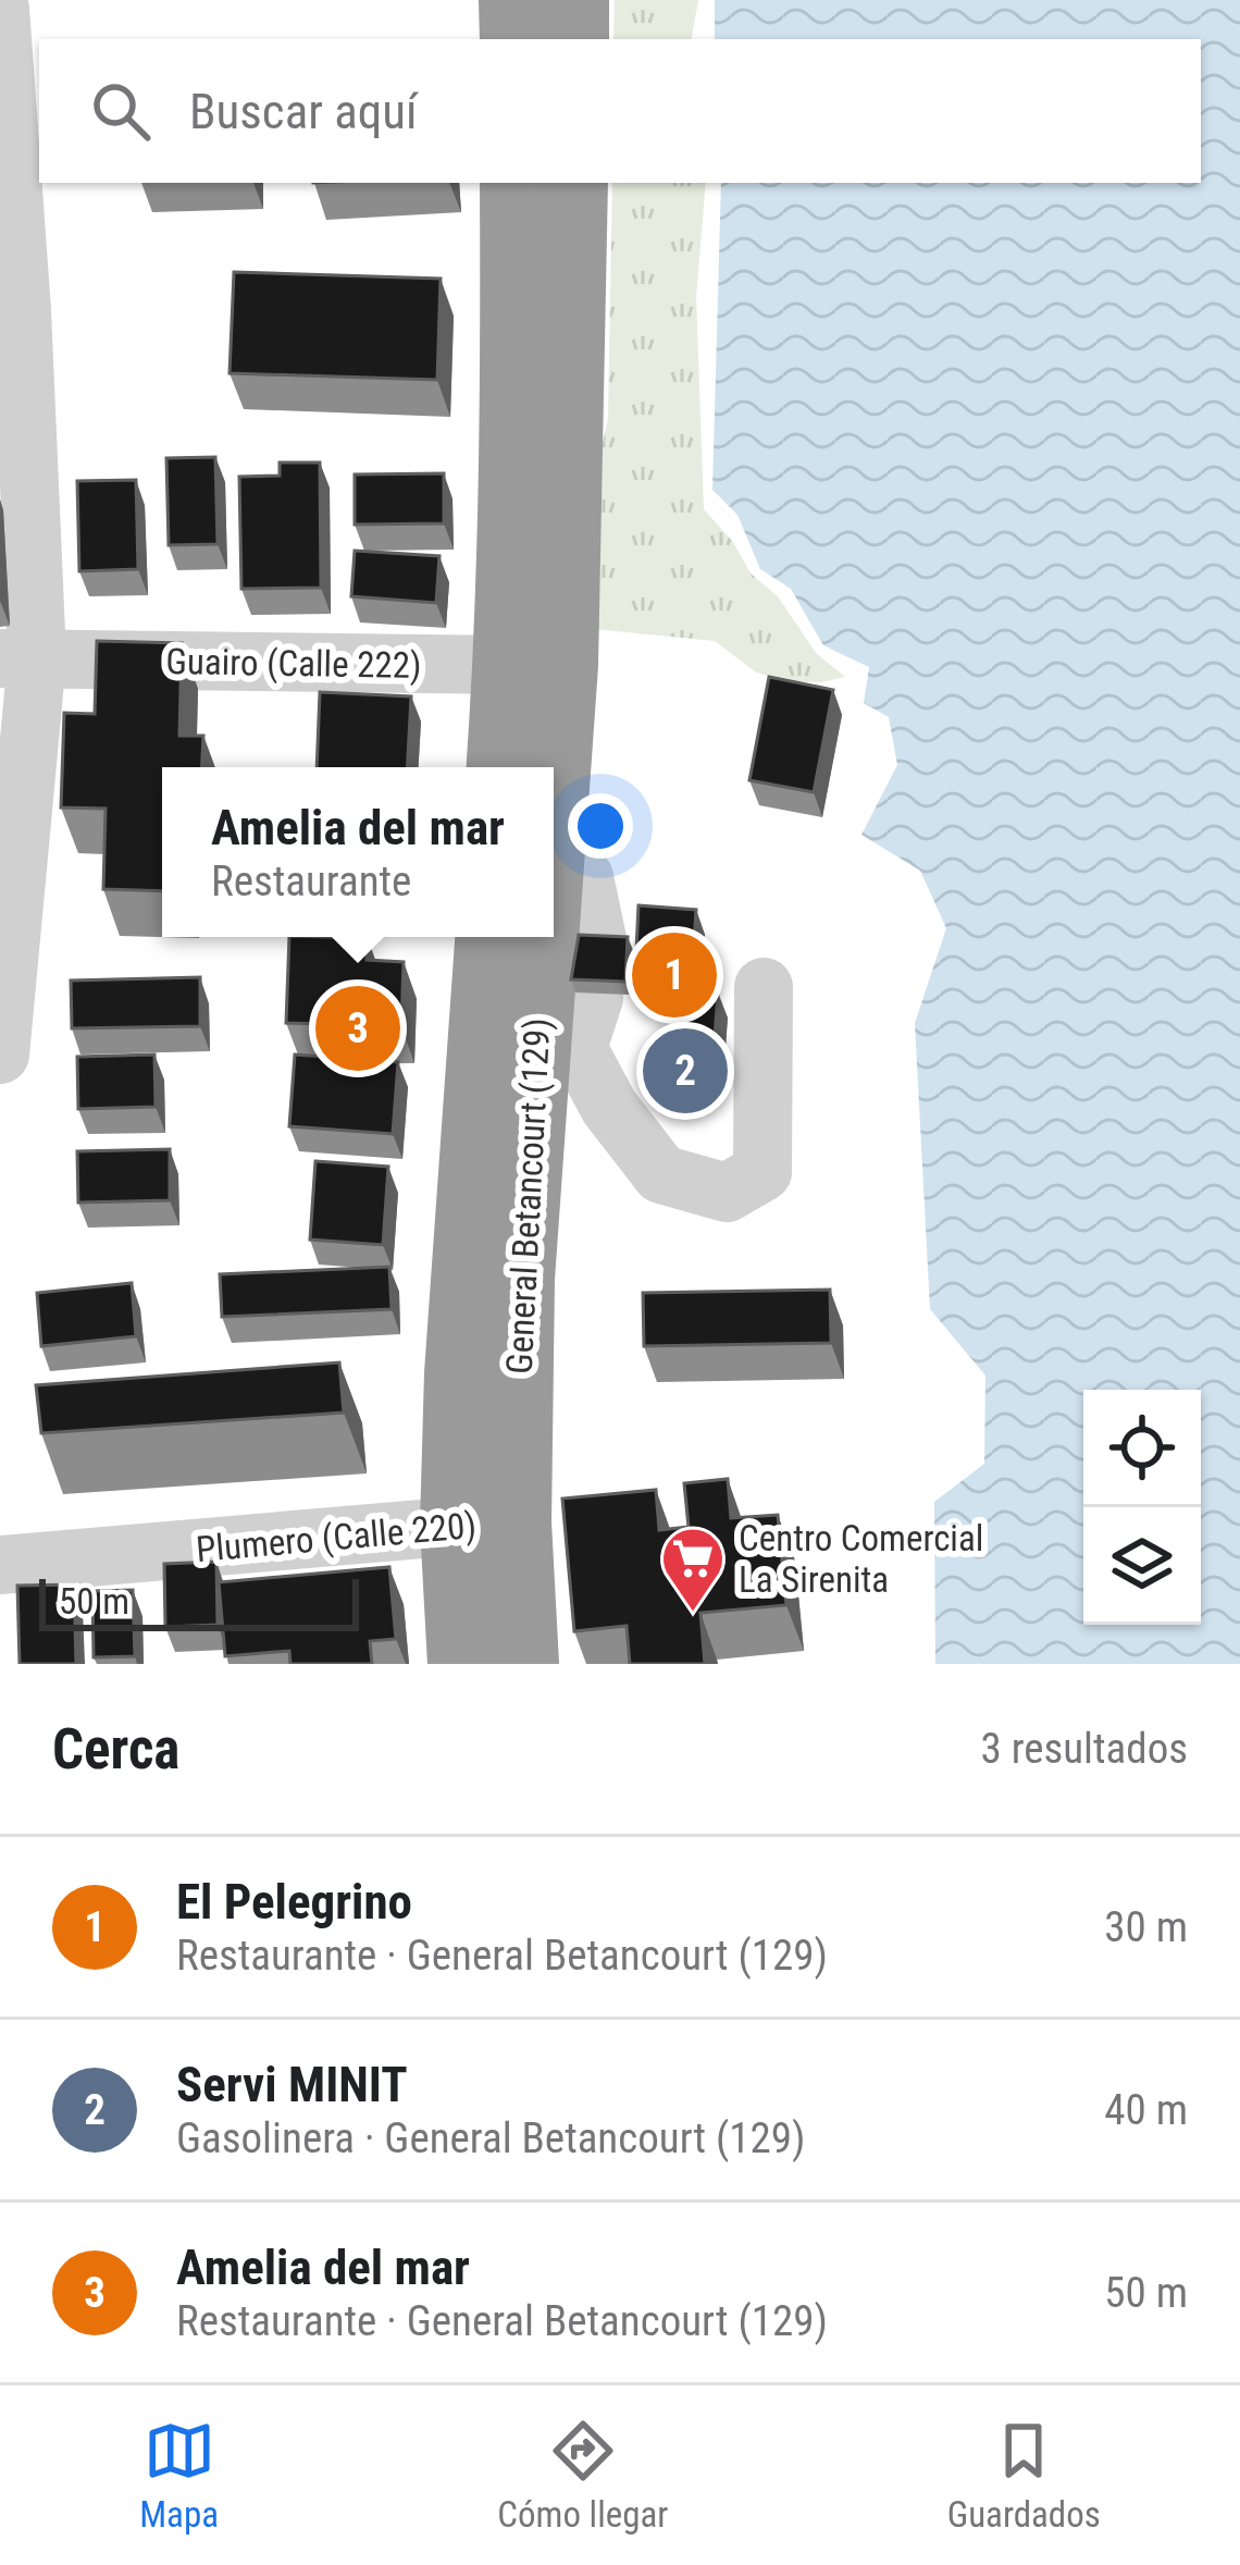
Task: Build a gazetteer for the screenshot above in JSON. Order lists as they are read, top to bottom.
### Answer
{
  "streets": {
    "highway": ["General Betancourt (129)"],
    "street": ["Guairo (Calle 222)", "Plumero (Calle 220)"]
  },
  "crossings": [
    ["General Betancourt (129)", "Plumero (Calle 220)"]
  ],
  "places": {
    "supermarket": ["Centro Comercial La Sirenita"]
  },
  "scale_bar": "50 m",
  "page": {
    "search": "Buscar aquí",
    "popup": ["Amelia del mar", "Restaurante"],
    "pins": ["1", "3", "2"],
    "scale": "50 m",
    "heading": ["Cerca", "3 resultados"],
    "list": [
      {
        "mark": "1",
        "name": "El Pelegrino",
        "note": "Restaurante · General Betancourt (129)",
        "value": "30 m"
      },
      {
        "mark": "2",
        "name": "Servi MINIT",
        "note": "Gasolinera · General Betancourt (129)",
        "value": "40 m"
      },
      {
        "mark": "3",
        "name": "Amelia del mar",
        "note": "Restaurante · General Betancourt (129)",
        "value": "50 m"
      }
    ],
    "nav": ["Mapa", "Cómo llegar", "Guardados"]
  }
}
